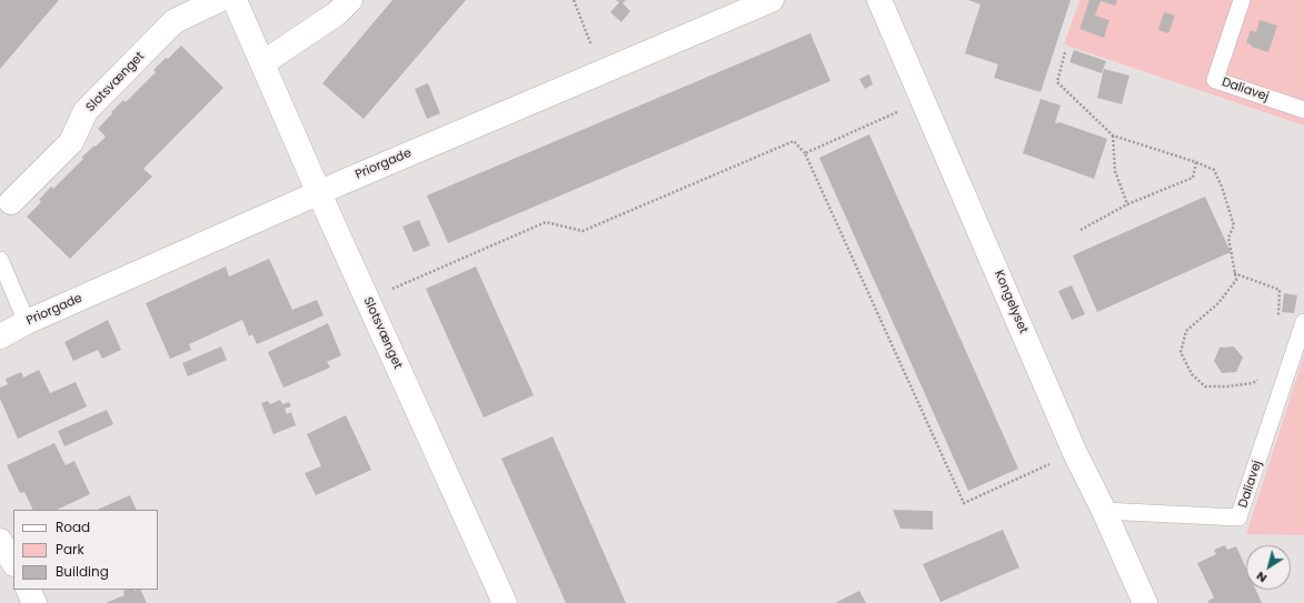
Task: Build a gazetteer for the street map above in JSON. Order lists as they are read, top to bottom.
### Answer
{
  "streets": {
    "street": ["Slotsvænget", "Priorgade", "Kongelyset"],
    "lane": ["Daliavej"]
  },
  "crossings": [
    ["Slotsvænget", "Priorgade"],
    ["Daliavej", "Kongelyset"]
  ],
  "legend": ["Road", "Park", "Building"],
  "north": "bottom left"
}
